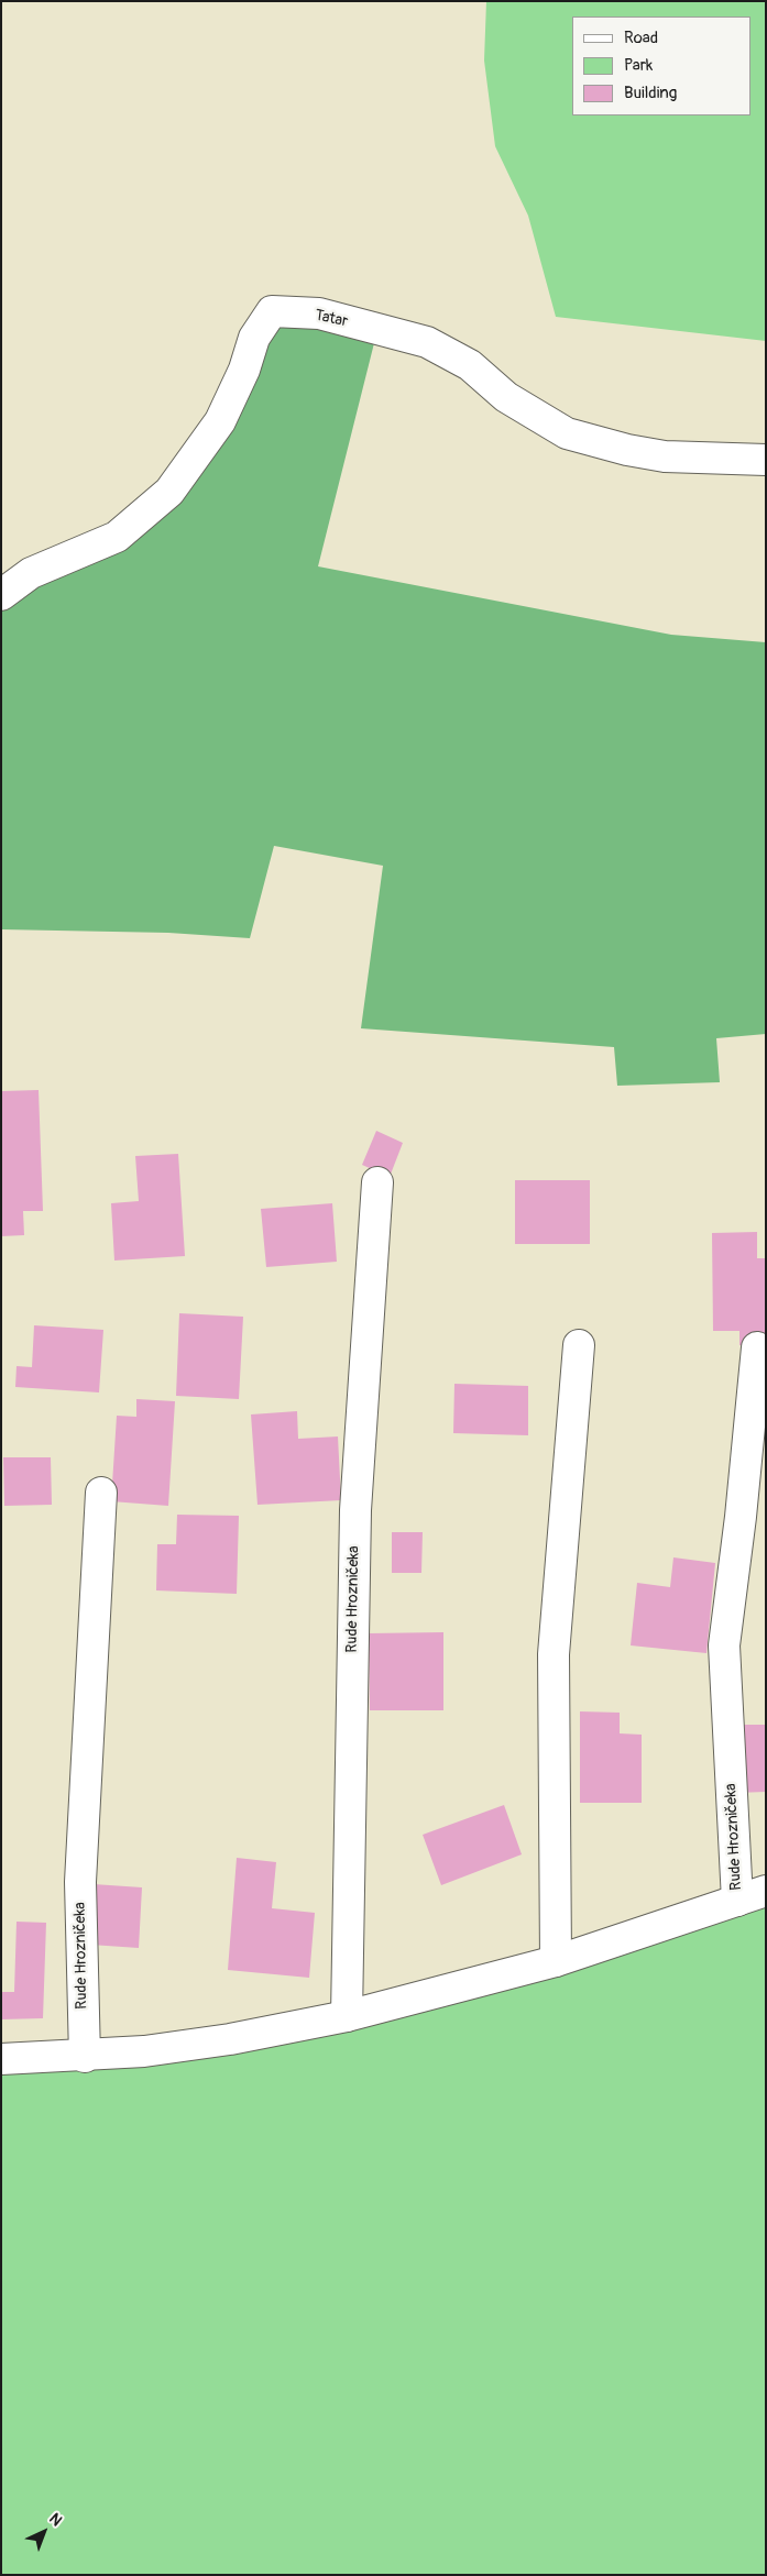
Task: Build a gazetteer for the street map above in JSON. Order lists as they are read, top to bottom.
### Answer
{
  "streets": {
    "street": ["Tatar", "Rude Hrozničeka"]
  },
  "legend": ["Road", "Park", "Building"],
  "north": "top right"
}
